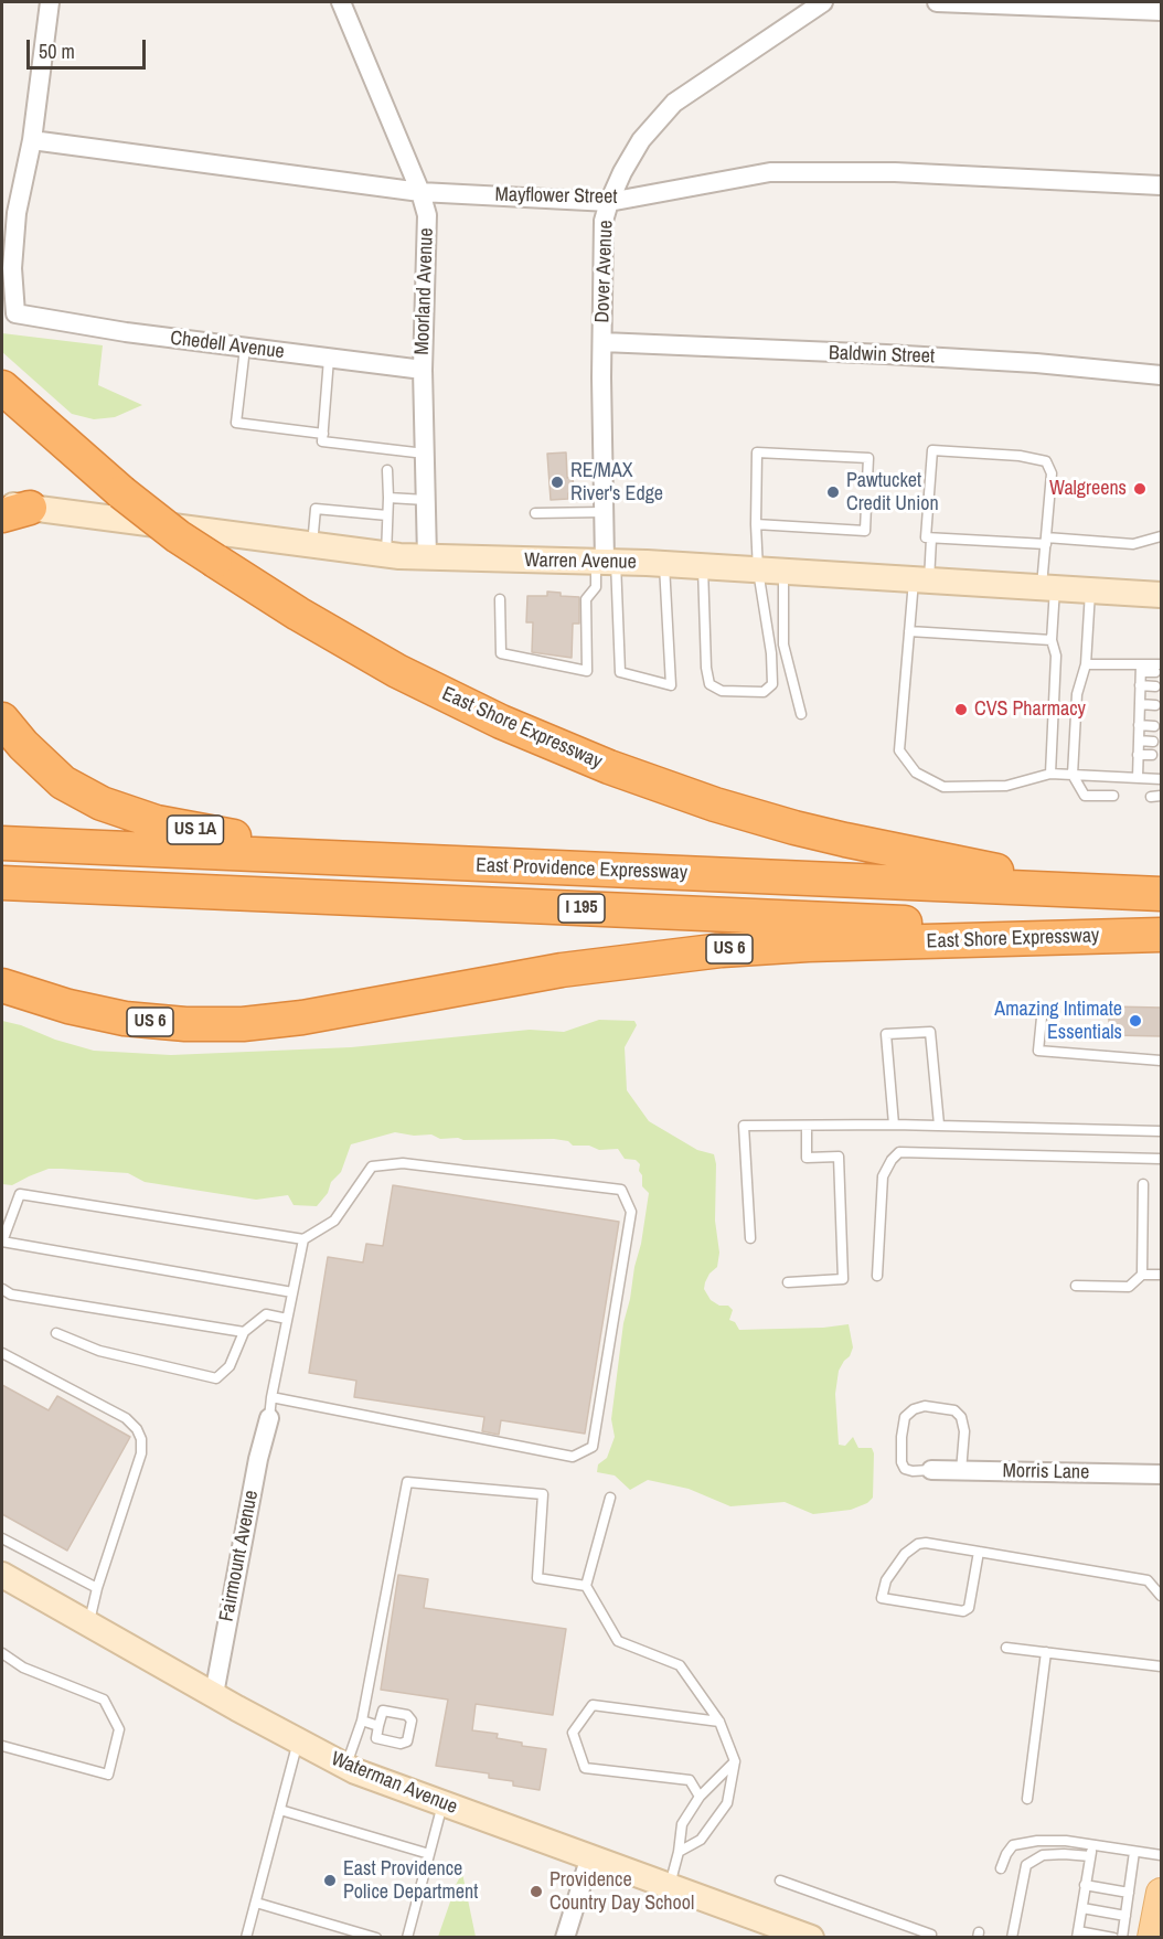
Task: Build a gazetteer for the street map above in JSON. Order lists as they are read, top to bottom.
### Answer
{
  "streets": {
    "highway": [
      "East Shore Expressway",
      "US 1A",
      "East Providence Expressway",
      "I 195",
      "US 6"
    ],
    "main road": ["Warren Avenue", "Waterman Avenue"],
    "street": [
      "Mayflower Street",
      "Dover Avenue",
      "Moorland Avenue",
      "Chedell Avenue",
      "Baldwin Street",
      "Morris Lane",
      "Fairmount Avenue"
    ]
  },
  "crossings": [
    ["Mayflower Street", "Dover Avenue"],
    ["Mayflower Street", "Moorland Avenue"],
    ["Mayflower Street", "Chedell Avenue"],
    ["Dover Avenue", "Baldwin Street"],
    ["Dover Avenue", "Warren Avenue"],
    ["Moorland Avenue", "Chedell Avenue"],
    ["Moorland Avenue", "Warren Avenue"],
    ["East Shore Expressway", "East Providence Expressway"],
    ["US 1A", "East Providence Expressway"],
    ["Fairmount Avenue", "Waterman Avenue"]
  ],
  "places": [
    "RE/MAX River's Edge",
    "Walgreens",
    "Pawtucket Credit Union",
    "CVS Pharmacy",
    "Amazing Intimate Essentials",
    "East Providence Police Department",
    "Providence Country Day School"
  ],
  "scale_bar": "50 m"
}
